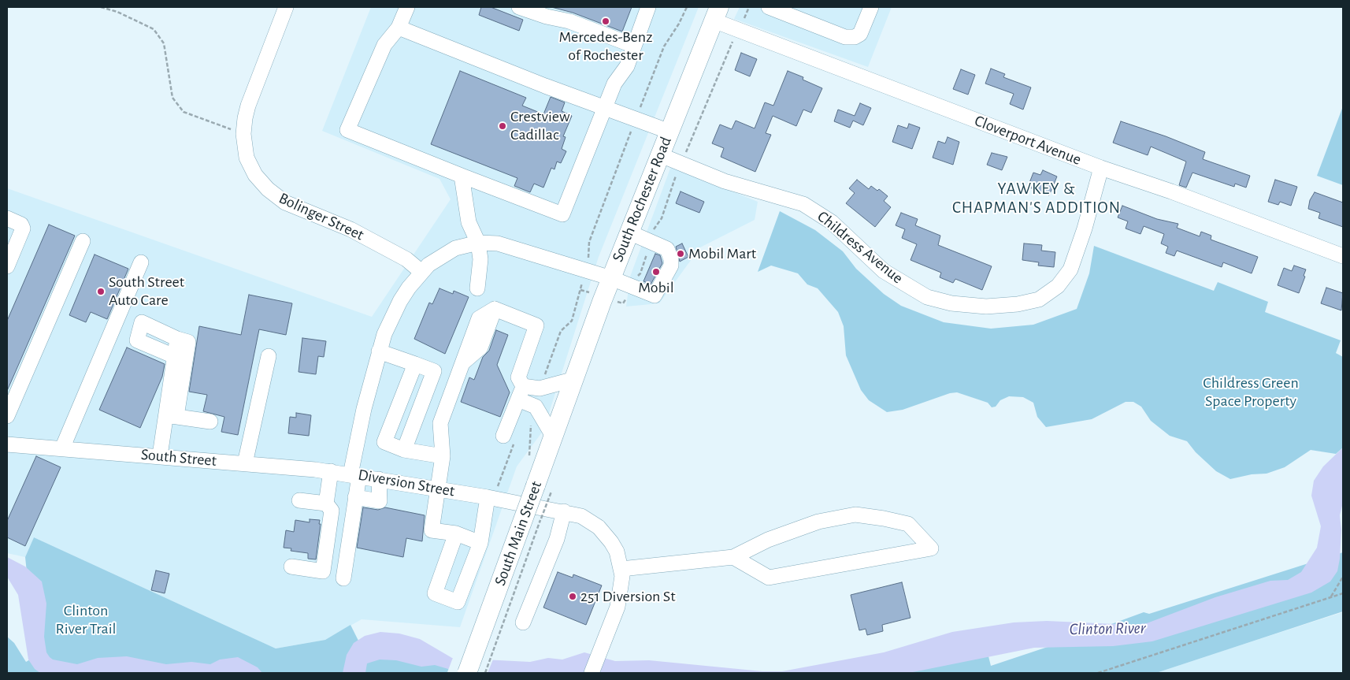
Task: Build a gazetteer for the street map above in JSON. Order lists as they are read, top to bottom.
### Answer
{
  "streets": {
    "main road": ["South Rochester Road", "South Main Street"],
    "street": [
      "Cloverport Avenue",
      "Bolinger Street",
      "Childress Avenue",
      "South Street",
      "Diversion Street"
    ]
  },
  "crossings": [
    ["Cloverport Avenue", "South Rochester Road"],
    ["Cloverport Avenue", "Childress Avenue"],
    ["South Rochester Road", "Childress Avenue"],
    ["South Rochester Road", "Diversion Street"],
    ["South Rochester Road", "South Main Street"],
    ["Bolinger Street", "Diversion Street"],
    ["South Street", "Diversion Street"]
  ],
  "districts": ["YAWKEY & CHAPMAN'S ADDITION"],
  "water": ["Clinton River"],
  "parks": ["Childress Green Space Property", "Clinton River Trail"],
  "places": [
    "Mercedes-Benz of Rochester",
    "Crestview Cadillac",
    "Mobil Mart",
    "Mobil",
    "South Street Auto Care",
    "251 Diversion St"
  ]
}
